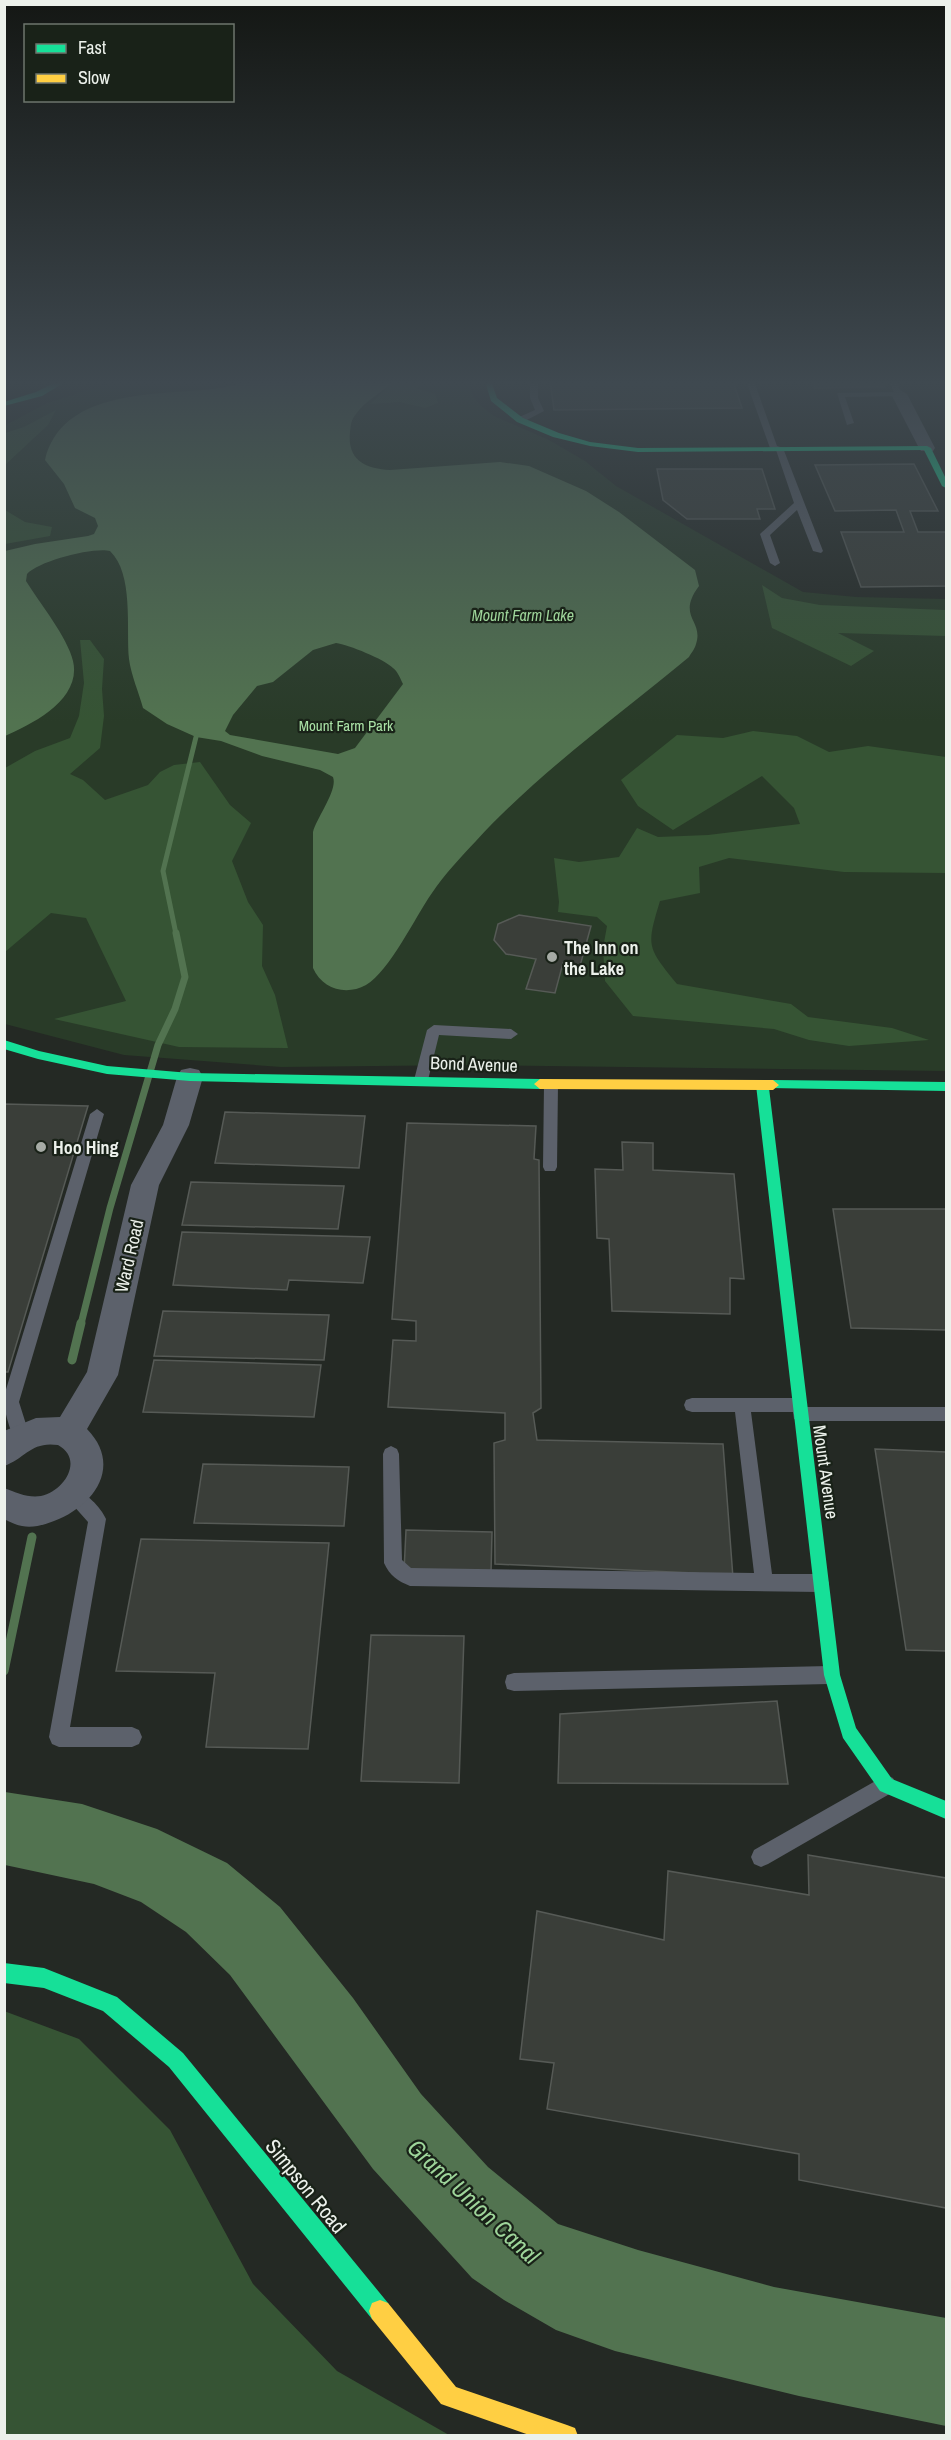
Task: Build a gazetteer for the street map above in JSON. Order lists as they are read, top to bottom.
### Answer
{
  "streets": {
    "street": [
      "Bond Avenue",
      "Ward Road",
      "Mount Avenue",
      "Simpson Road"
    ]
  },
  "crossings": [
    ["Bond Avenue", "Ward Road"],
    ["Bond Avenue", "Mount Avenue"]
  ],
  "water": ["Mount Farm Lake", "Grand Union Canal"],
  "parks": ["Mount Farm Park"],
  "places": ["The Inn on the Lake", "Hoo Hing"],
  "legend": ["Fast", "Slow"]
}
